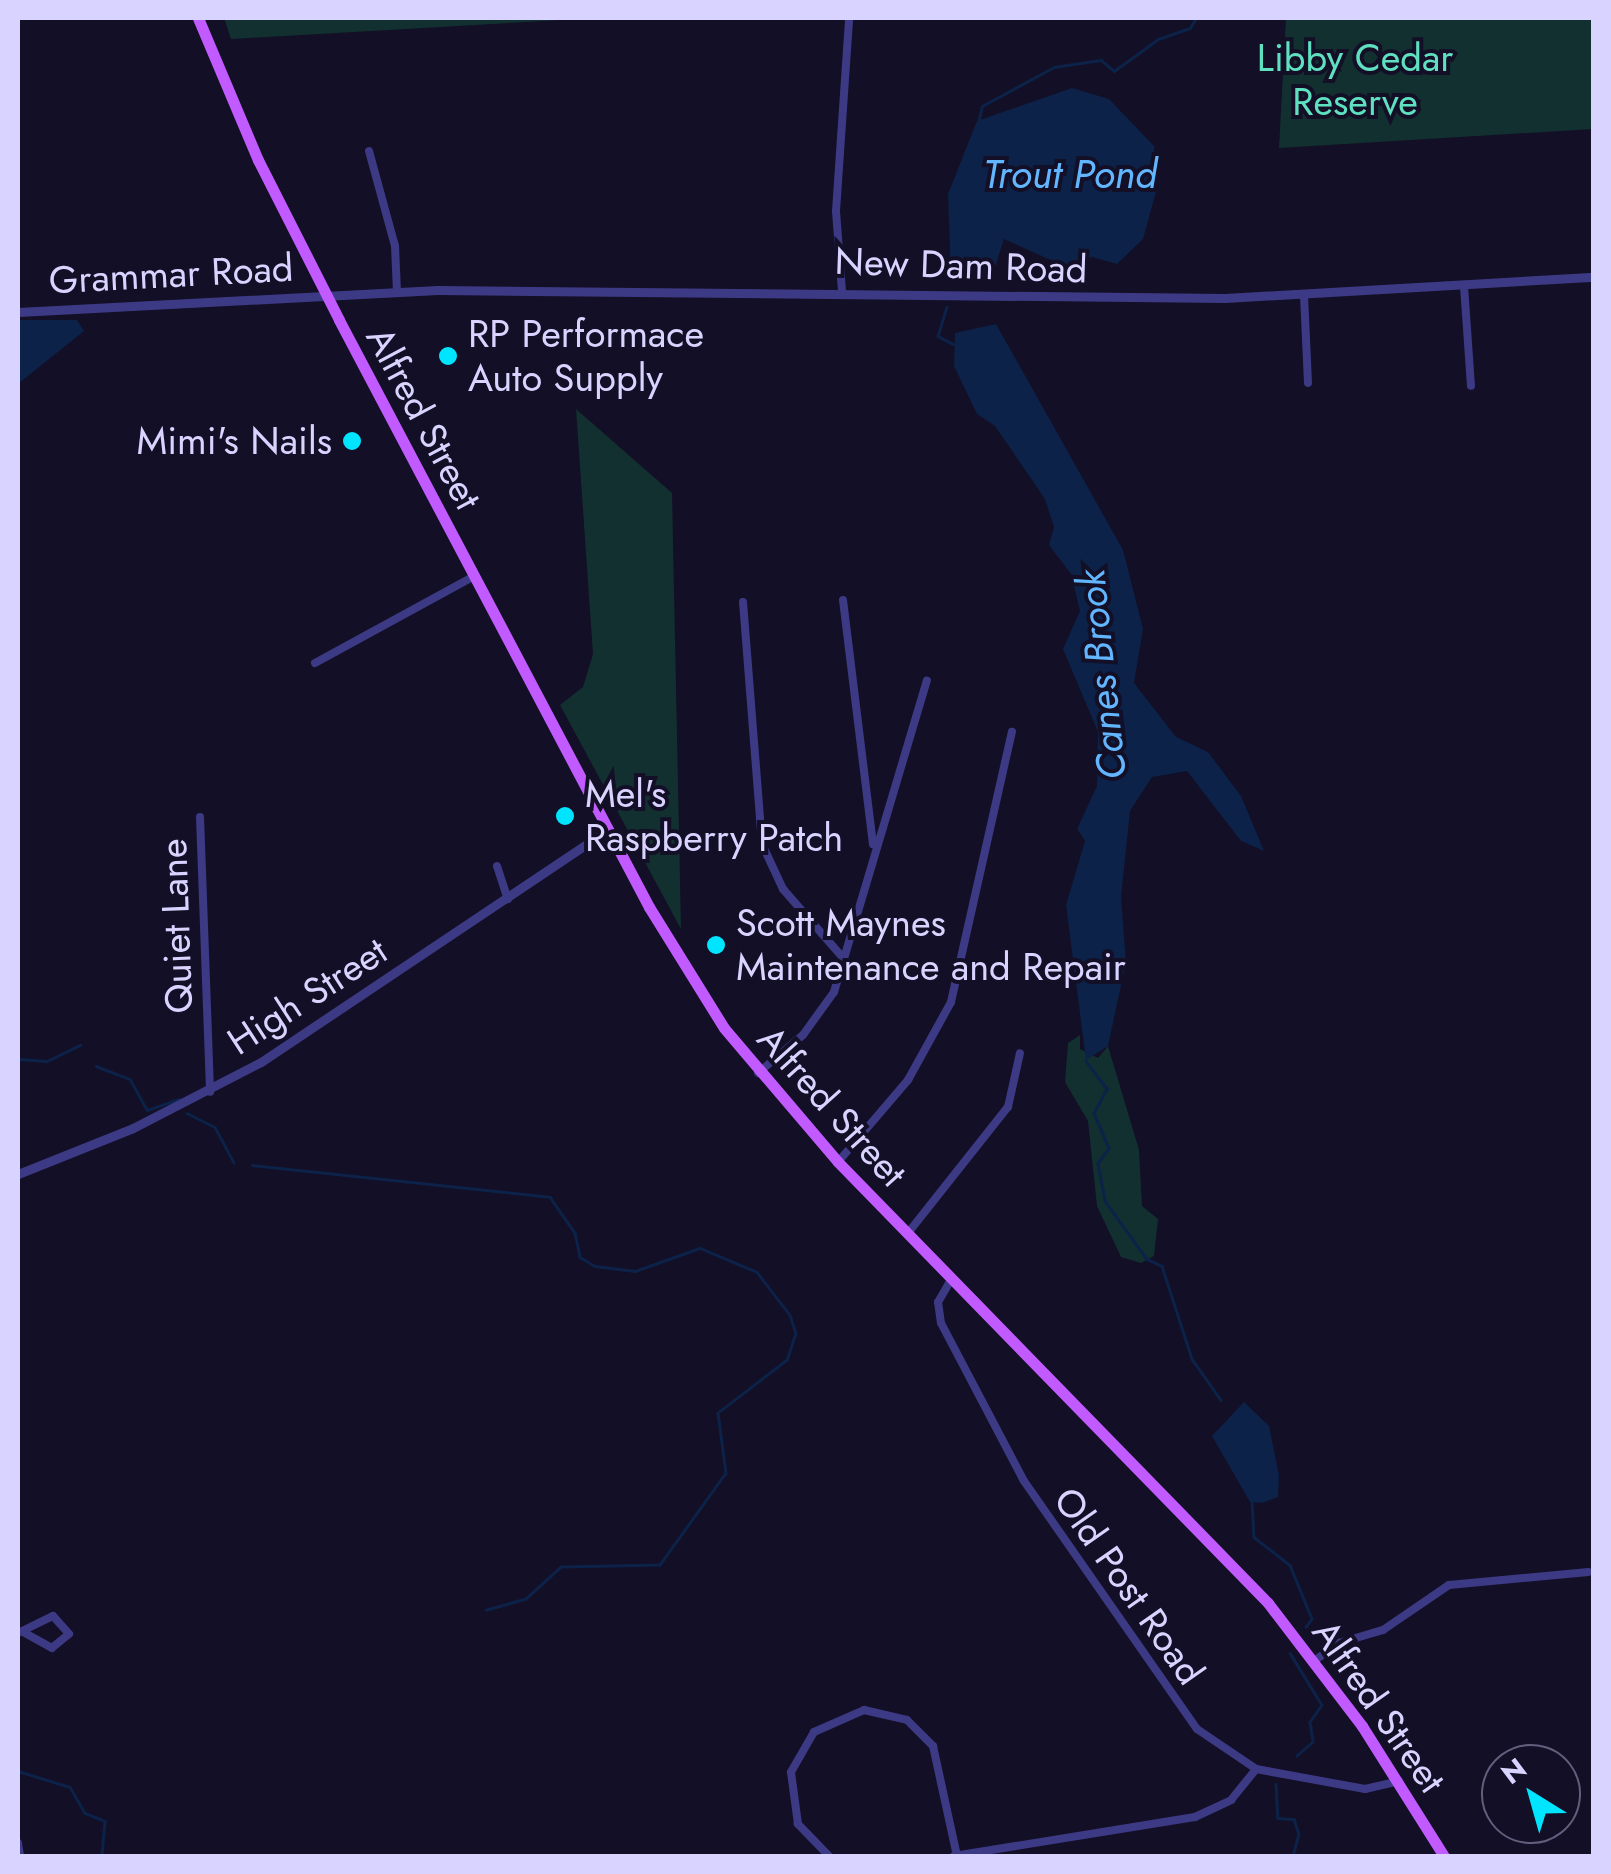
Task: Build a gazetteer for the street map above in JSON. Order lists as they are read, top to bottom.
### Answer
{
  "streets": {
    "main road": ["Alfred Street"],
    "street": [
      "New Dam Road",
      "Grammar Road",
      "Quiet Lane",
      "High Street",
      "Old Post Road"
    ]
  },
  "crossings": [
    ["New Dam Road", "Grammar Road"],
    ["New Dam Road", "Alfred Street"],
    ["Grammar Road", "Alfred Street"],
    ["Alfred Street", "High Street"],
    ["Alfred Street", "Old Post Road"],
    ["Quiet Lane", "High Street"]
  ],
  "water": ["Trout Pond", "Canes Brook"],
  "parks": ["Libby Cedar Reserve"],
  "places": [
    "RP Performace Auto Supply",
    "Mimi's Nails",
    "Mel's Raspberry Patch",
    "Scott Maynes Maintenance and Repair"
  ],
  "north": "top left"
}
